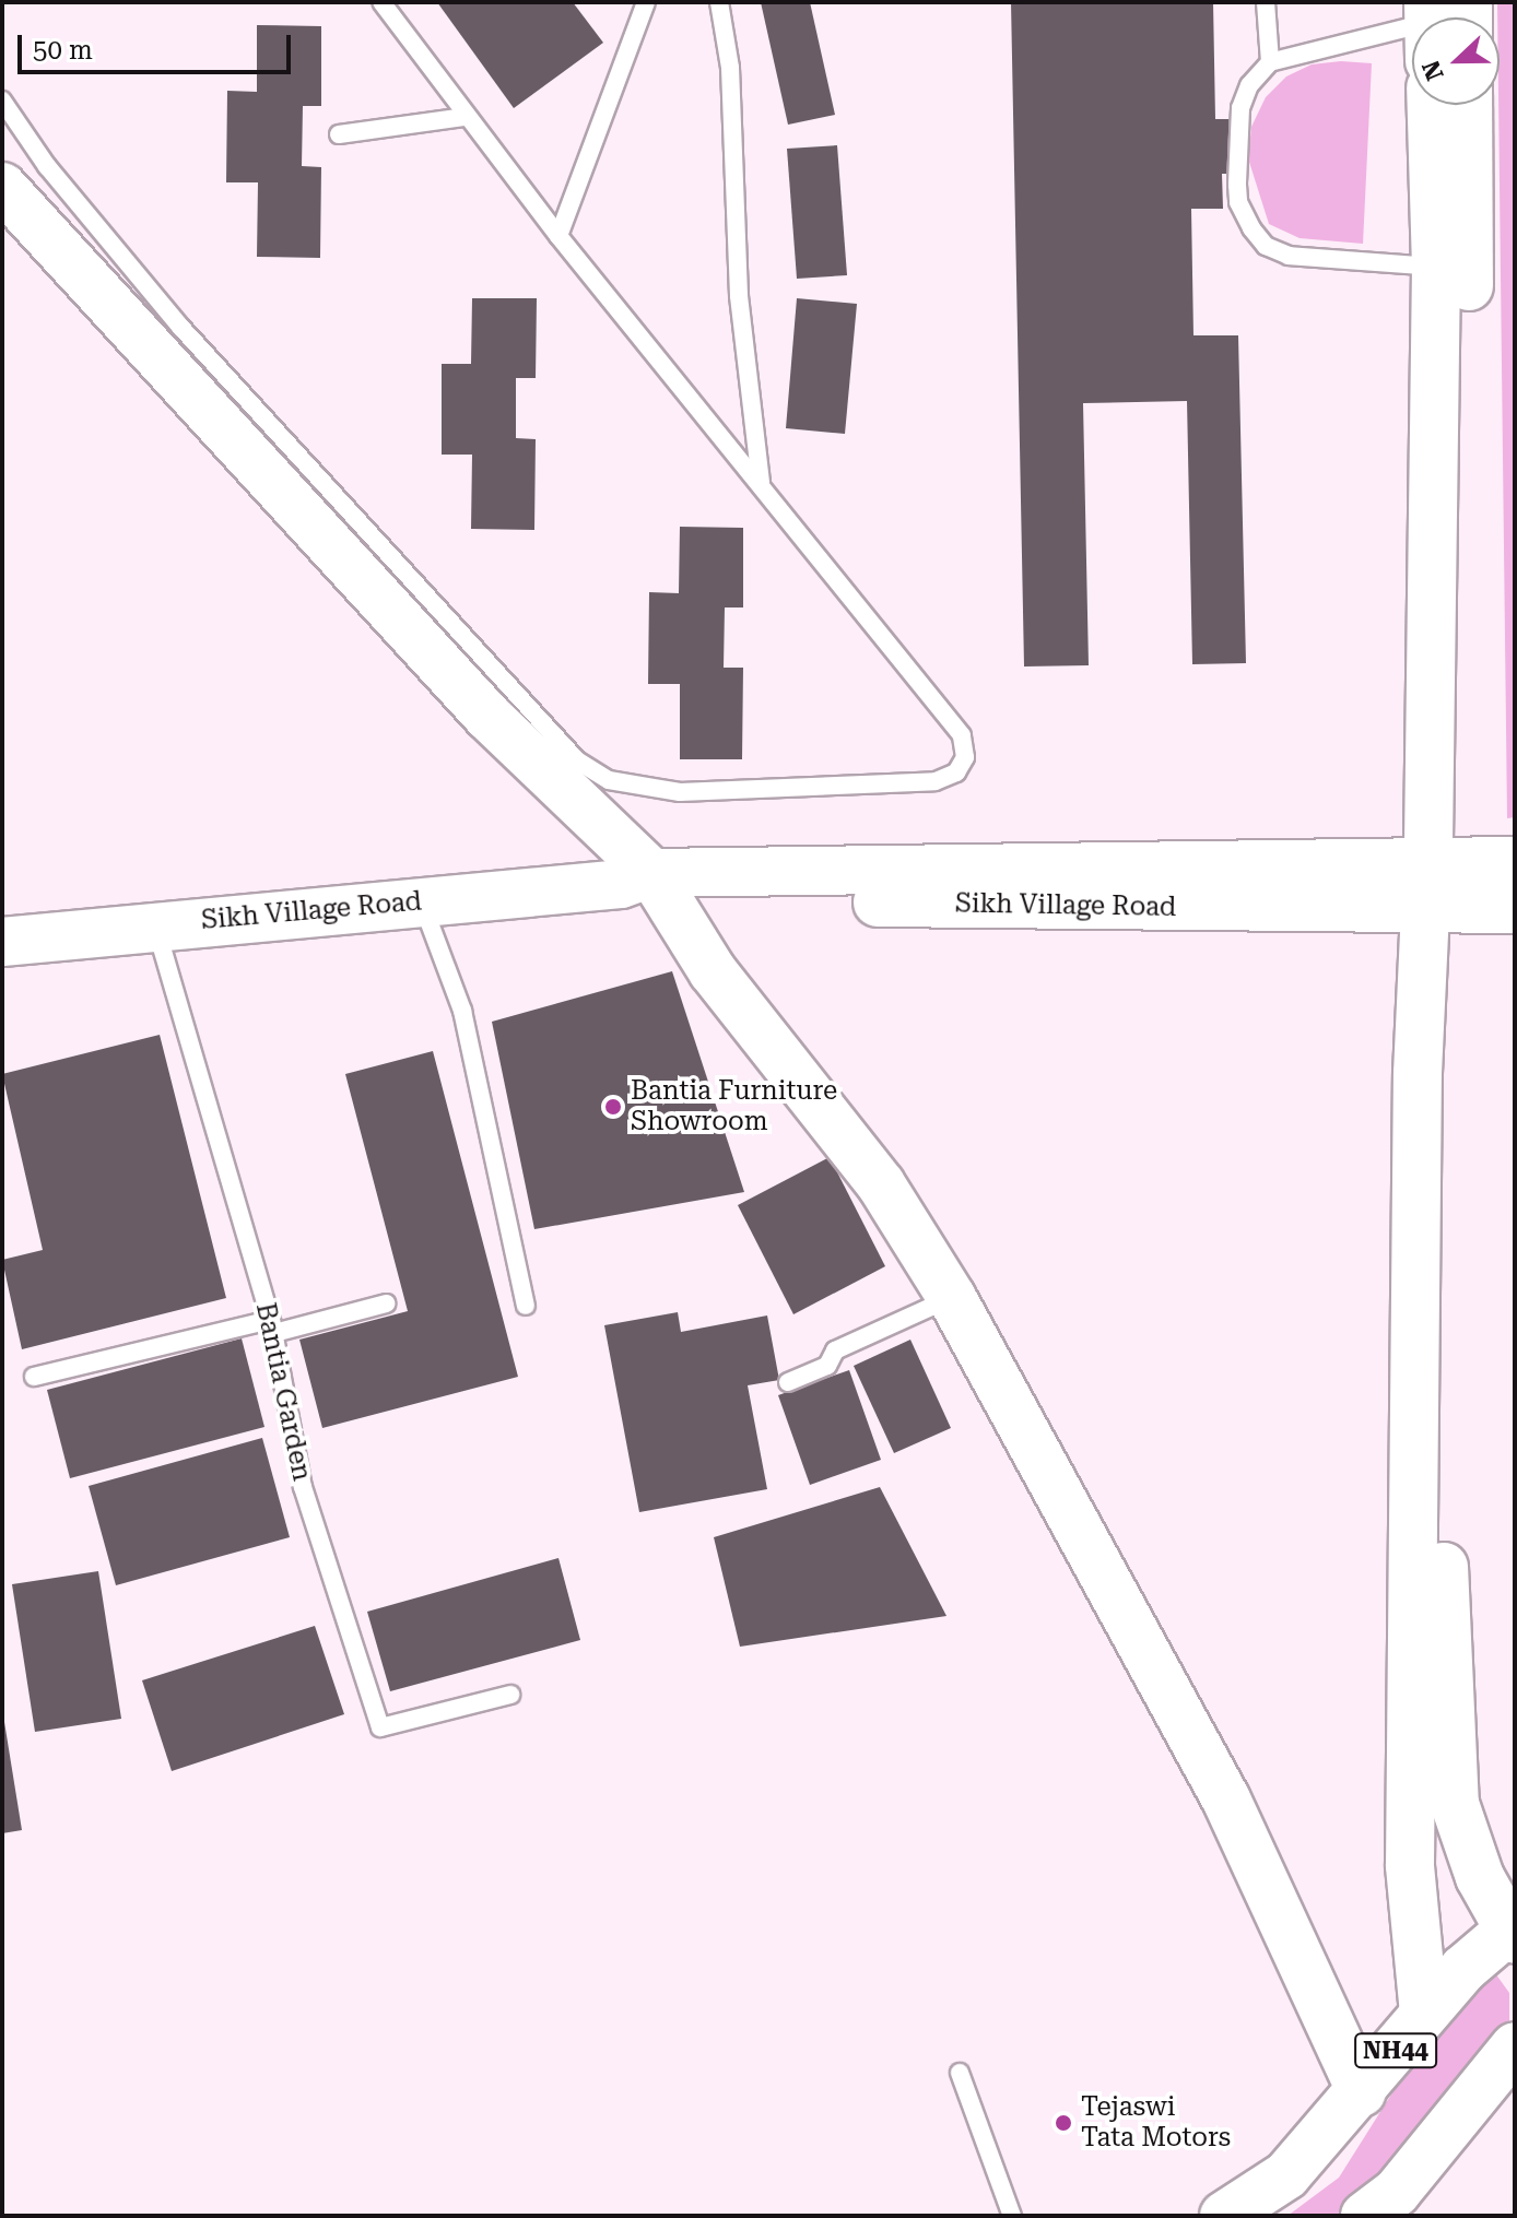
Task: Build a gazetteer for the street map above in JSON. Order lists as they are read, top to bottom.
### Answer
{
  "streets": {
    "main road": ["Sikh Village Road", "NH44"],
    "lane": ["Bantia Garden"]
  },
  "crossings": [
    ["Sikh Village Road", "Bantia Garden"]
  ],
  "places": ["Bantia Furniture Showroom", "Tejaswi Tata Motors"],
  "scale_bar": "50 m",
  "north": "left"
}
